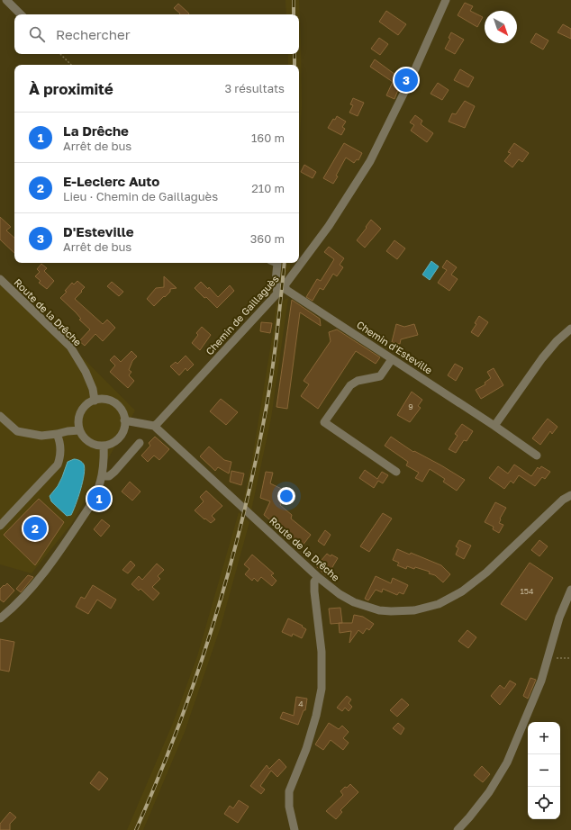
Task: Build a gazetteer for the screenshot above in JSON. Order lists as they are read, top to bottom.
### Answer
{
  "streets": {
    "street": ["Route de la Drêche", "Chemin de Gaillaguès", "Chemin d'Esteville"]
  },
  "crossings": [
    ["Route de la Drêche", "Chemin de Gaillaguès"],
    ["Chemin de Gaillaguès", "Chemin d'Esteville"]
  ],
  "house_numbers": ["9", "154", "4"],
  "north": "bottom right",
  "page": {
    "search": "Rechercher",
    "heading": ["À proximité", "3 résultats"],
    "pins": ["3", "1", "2"],
    "list": [
      {
        "mark": "1",
        "name": "La Drêche",
        "note": "Arrêt de bus",
        "value": "160 m"
      },
      {
        "mark": "2",
        "name": "E-Leclerc Auto",
        "note": "Lieu · Chemin de Gaillaguès",
        "value": "210 m"
      },
      {
        "mark": "3",
        "name": "D'Esteville",
        "note": "Arrêt de bus",
        "value": "360 m"
      }
    ],
    "map_buttons": ["+", "−"]
  }
}
